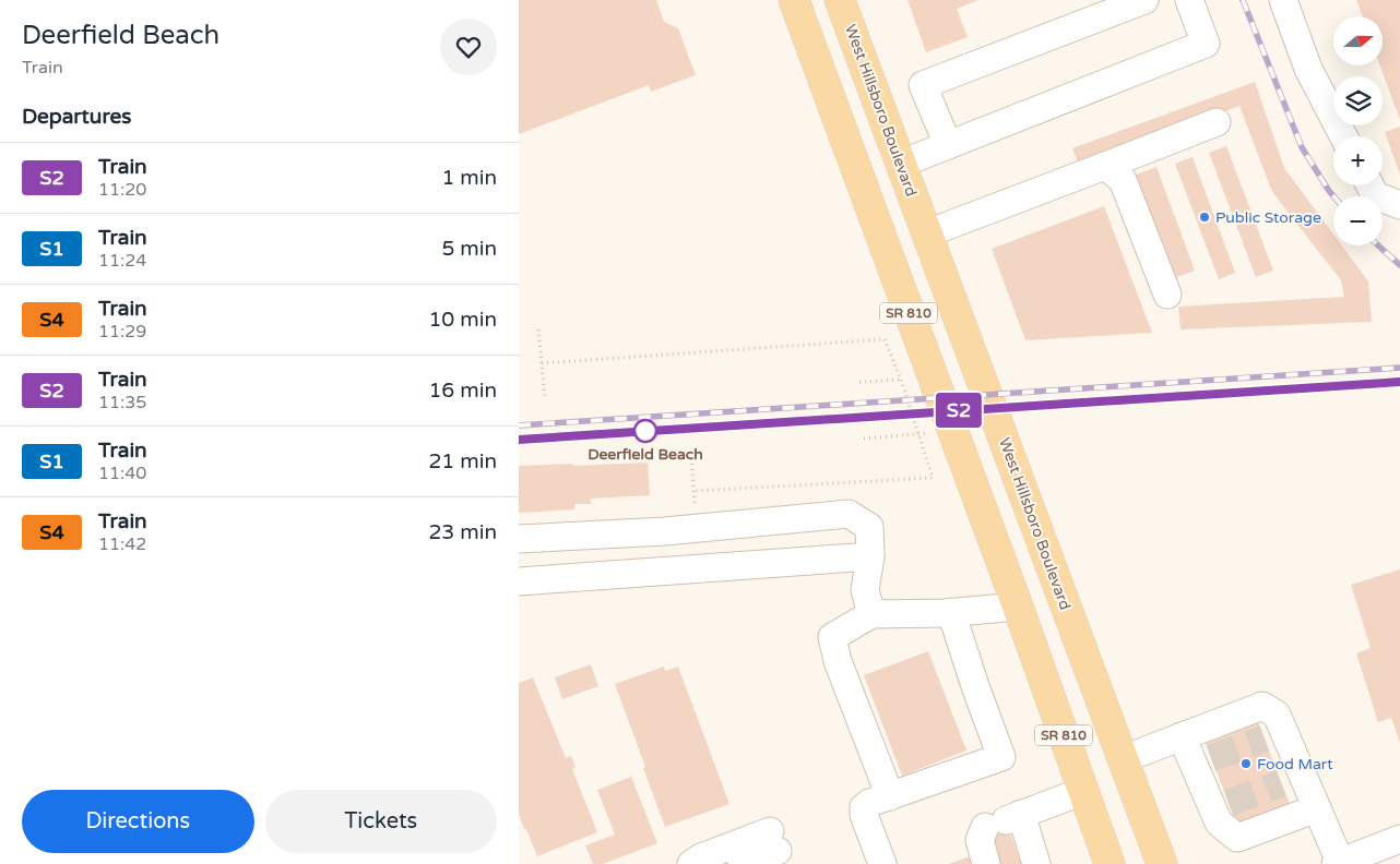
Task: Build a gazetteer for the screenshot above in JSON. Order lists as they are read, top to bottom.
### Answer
{
  "streets": {
    "main road": ["West Hillsboro Boulevard", "SR 810"]
  },
  "places": ["Public Storage", "Deerfield Beach", "Food Mart"],
  "north": "right",
  "page": {
    "heading": [
      ["Deerfield Beach", "Train"],
      "Departures"
    ],
    "on_map": "S2",
    "map_buttons": ["+", "−"],
    "list": [
      {
        "mark": "S2",
        "name": "Train",
        "note": "11:20",
        "value": "1 min"
      },
      {
        "mark": "S1",
        "name": "Train",
        "note": "11:24",
        "value": "5 min"
      },
      {
        "mark": "S4",
        "name": "Train",
        "note": "11:29",
        "value": "10 min"
      },
      {
        "mark": "S2",
        "name": "Train",
        "note": "11:35",
        "value": "16 min"
      },
      {
        "mark": "S1",
        "name": "Train",
        "note": "11:40",
        "value": "21 min"
      },
      {
        "mark": "S4",
        "name": "Train",
        "note": "11:42",
        "value": "23 min"
      }
    ],
    "buttons": ["Directions", "Tickets"]
  }
}
